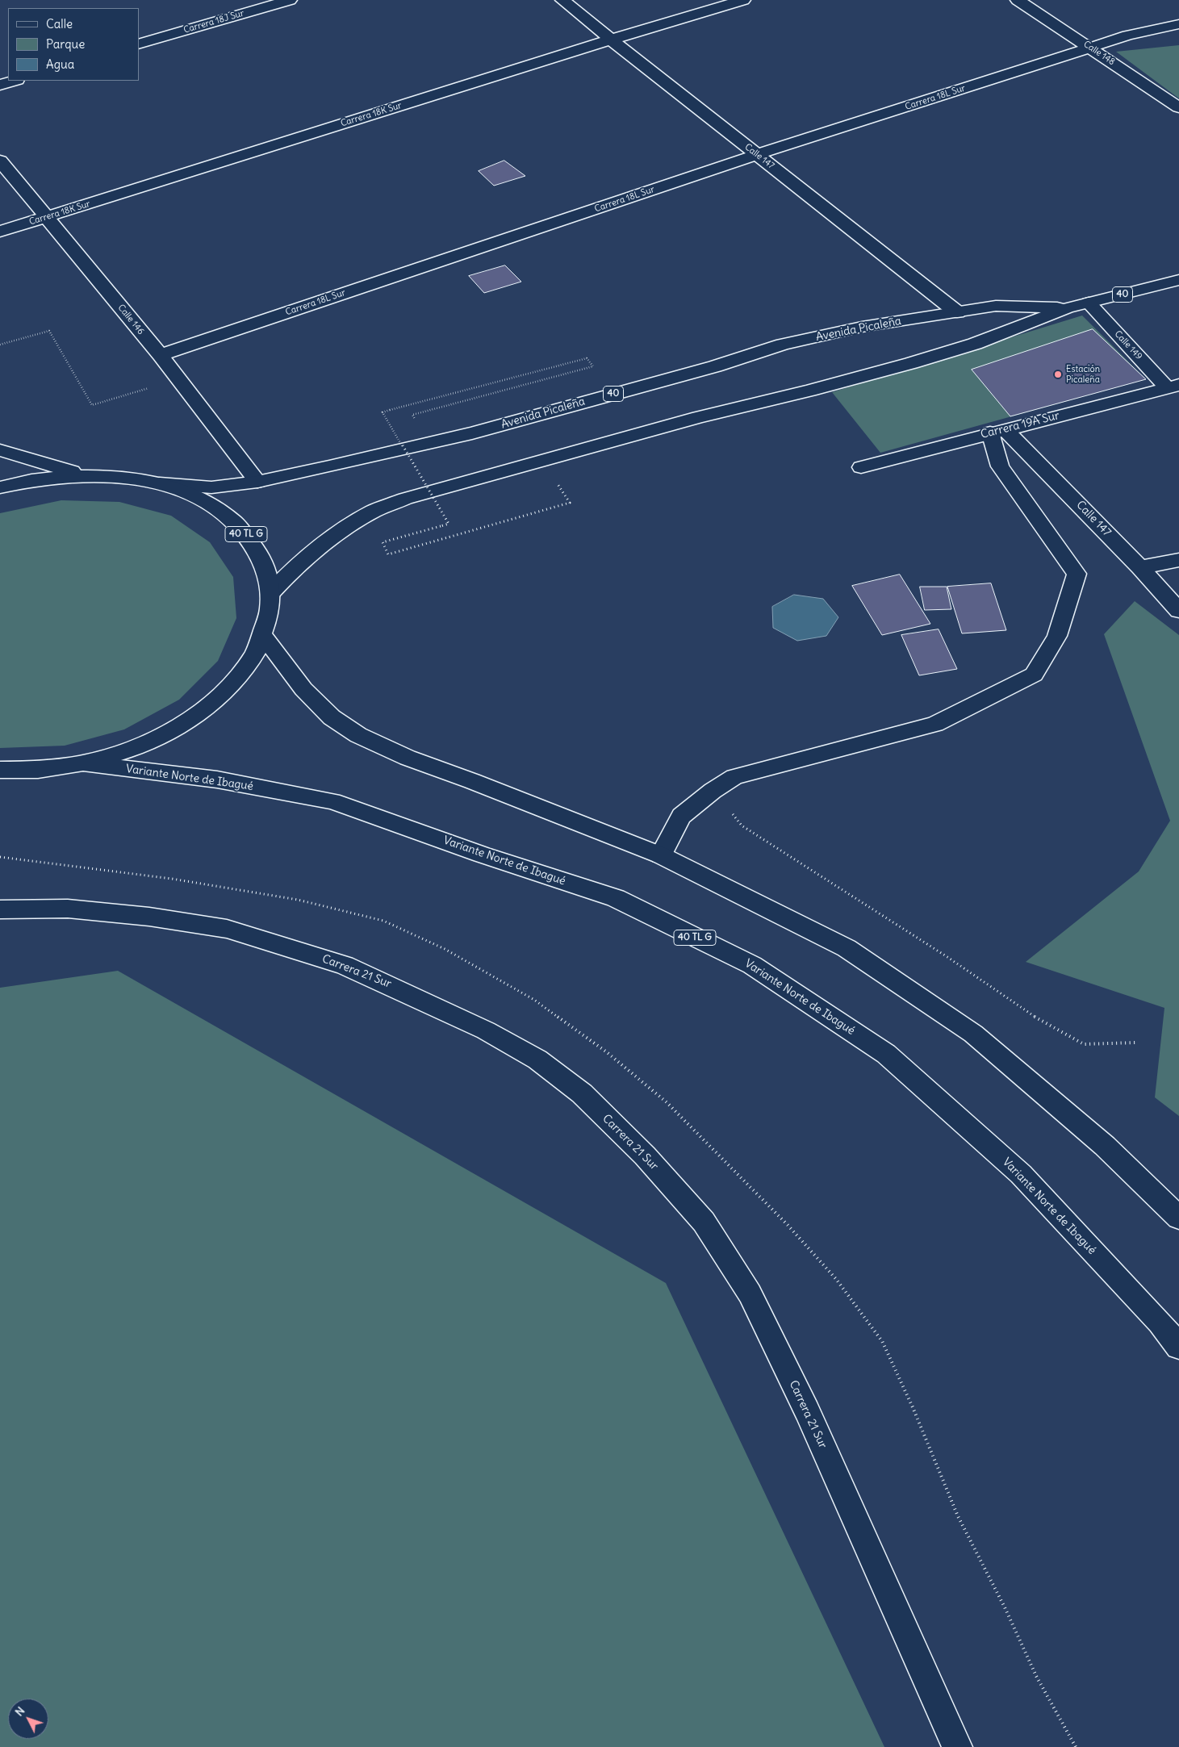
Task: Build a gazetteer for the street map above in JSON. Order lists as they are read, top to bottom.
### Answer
{
  "streets": {
    "main road": [
      "Carrera 18J Sur",
      "Calle 148",
      "Carrera 18L Sur",
      "Carrera 18K Sur",
      "Calle 147",
      "40",
      "Calle 146",
      "Avenida Picaleña",
      "Calle 149",
      "Carrera 19A Sur",
      "40 TL G",
      "Variante Norte de Ibagué",
      "Carrera 21 Sur"
    ]
  },
  "crossings": [
    ["Calle 148", "Carrera 18L Sur"],
    ["Carrera 18L Sur", "Calle 147"],
    ["Carrera 18L Sur", "Calle 146"],
    ["Carrera 18K Sur", "Calle 147"],
    ["Carrera 18K Sur", "Calle 146"],
    ["Calle 147", "Avenida Picaleña"],
    ["Calle 147", "Carrera 19A Sur"],
    ["Calle 146", "Avenida Picaleña"],
    ["Avenida Picaleña", "Calle 149"],
    ["Avenida Picaleña", "40 TL G"],
    ["Calle 149", "Carrera 19A Sur"],
    ["40 TL G", "Variante Norte de Ibagué"]
  ],
  "places": ["Estación Picaleña"],
  "legend": ["Calle", "Parque", "Agua"],
  "north": "top left"
}
